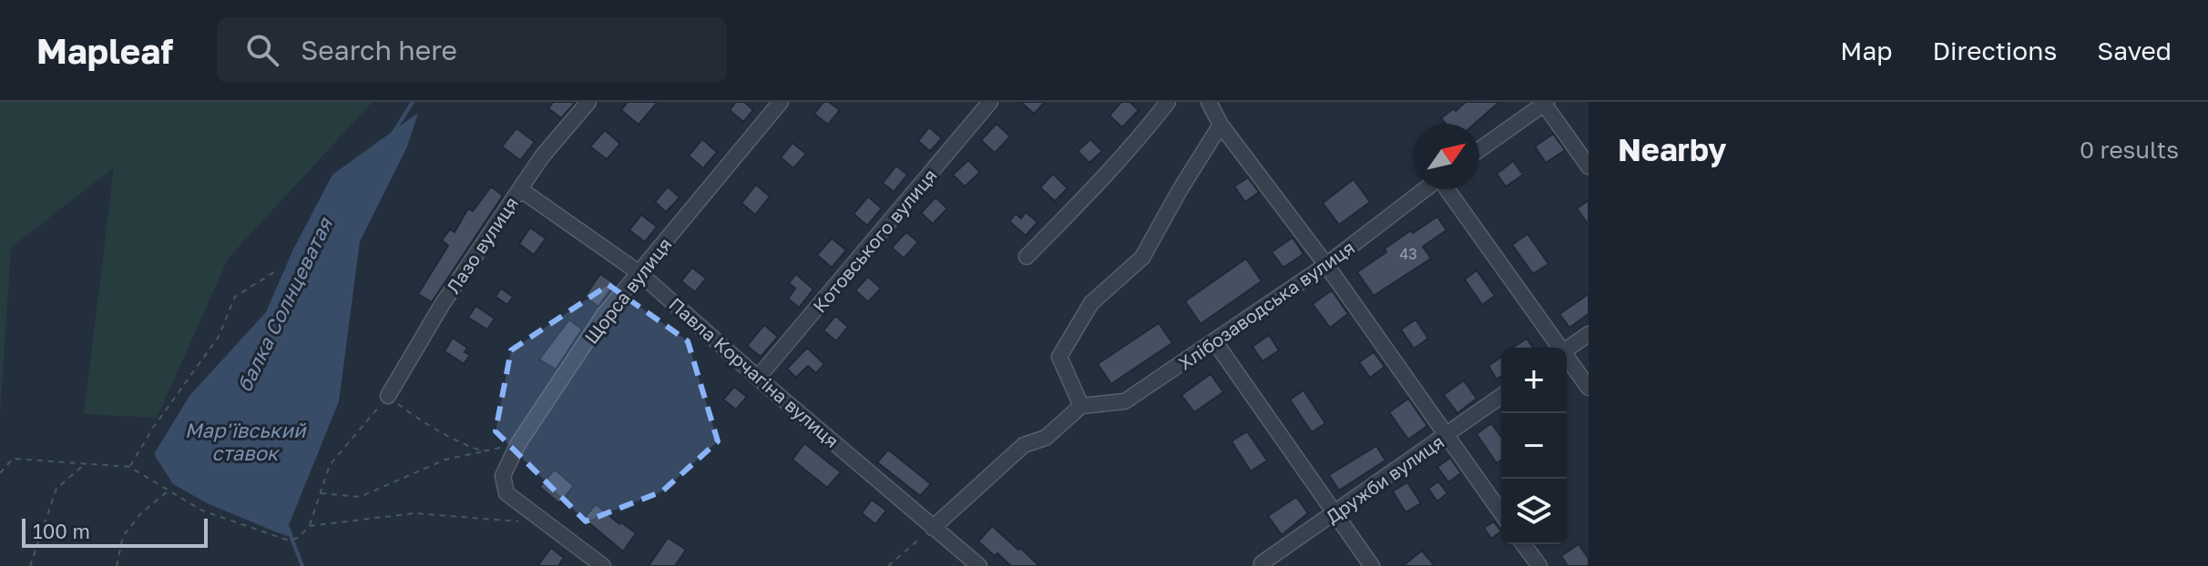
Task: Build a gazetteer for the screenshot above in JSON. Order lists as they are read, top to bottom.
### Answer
{
  "streets": {
    "street": [
      "Котовського вулиця",
      "Лазо вулиця",
      "Щорса вулиця",
      "Хлібозаводська вулиця",
      "Павла Корчагіна вулиця",
      "Дружби вулиця"
    ]
  },
  "crossings": [
    ["Котовського вулиця", "Павла Корчагіна вулиця"],
    ["Лазо вулиця", "Павла Корчагіна вулиця"],
    ["Щорса вулиця", "Павла Корчагіна вулиця"]
  ],
  "water": ["балка Солнцеватая", "Мар'ївський ставок"],
  "house_numbers": ["43"],
  "scale_bar": "100 m",
  "north": "top right",
  "page": {
    "header": "Mapleaf",
    "search": "Search here",
    "nav": ["Map", "Directions", "Saved"],
    "heading": ["Nearby", "0 results"],
    "map_buttons": ["+", "−"],
    "scale": "100 m"
  }
}
